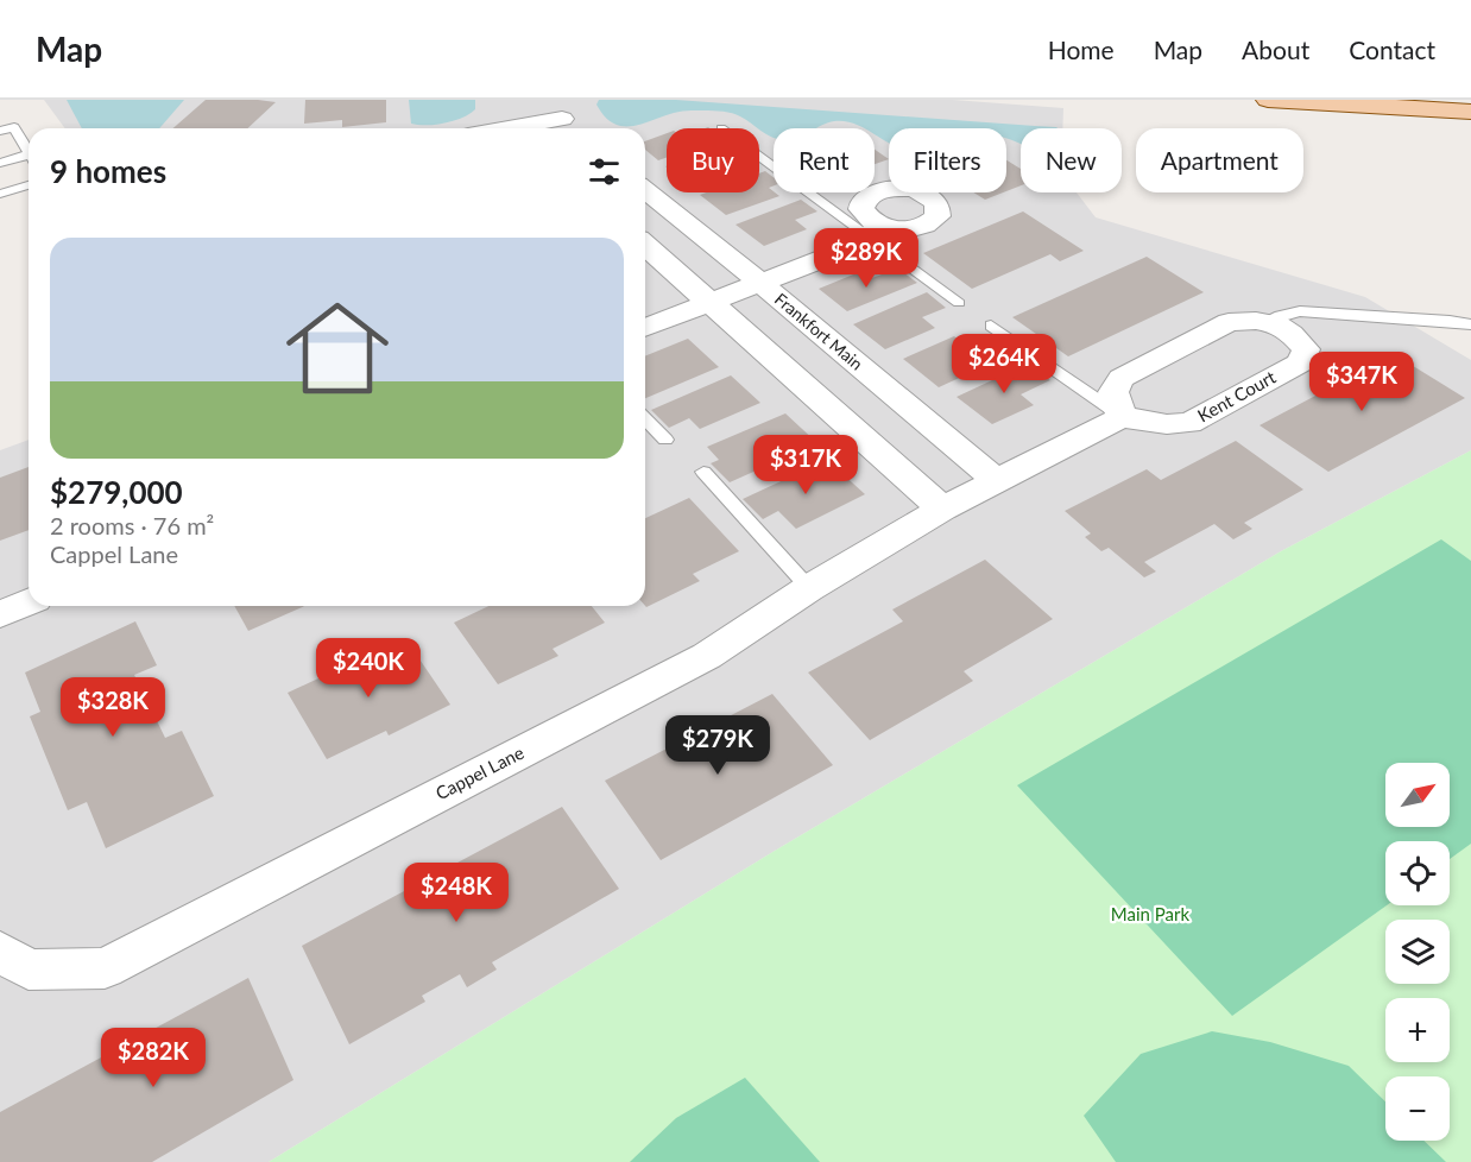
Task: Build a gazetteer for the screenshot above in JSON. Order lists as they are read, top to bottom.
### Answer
{
  "streets": {
    "street": ["Frankfort Main", "Kent Court", "Cappel Lane"]
  },
  "parks": ["Main Park"],
  "north": "top right",
  "page": {
    "header": "Map",
    "nav": [
      "Home",
      "Map",
      "About",
      "Contact"
    ],
    "chip": [
      "Buy",
      "Rent",
      "Filters",
      "New",
      "Apartment"
    ],
    "heading": "9 homes",
    "list": [
      {
        "name": "$279,000",
        "note": "2 rooms · 76 m² · Cappel Lane"
      }
    ],
    "price": [
      "$289K",
      "$264K",
      "$347K",
      "$317K",
      "$240K",
      "$328K",
      "$279K",
      "$248K",
      "$282K"
    ],
    "map_buttons": ["+", "−"]
  }
}
